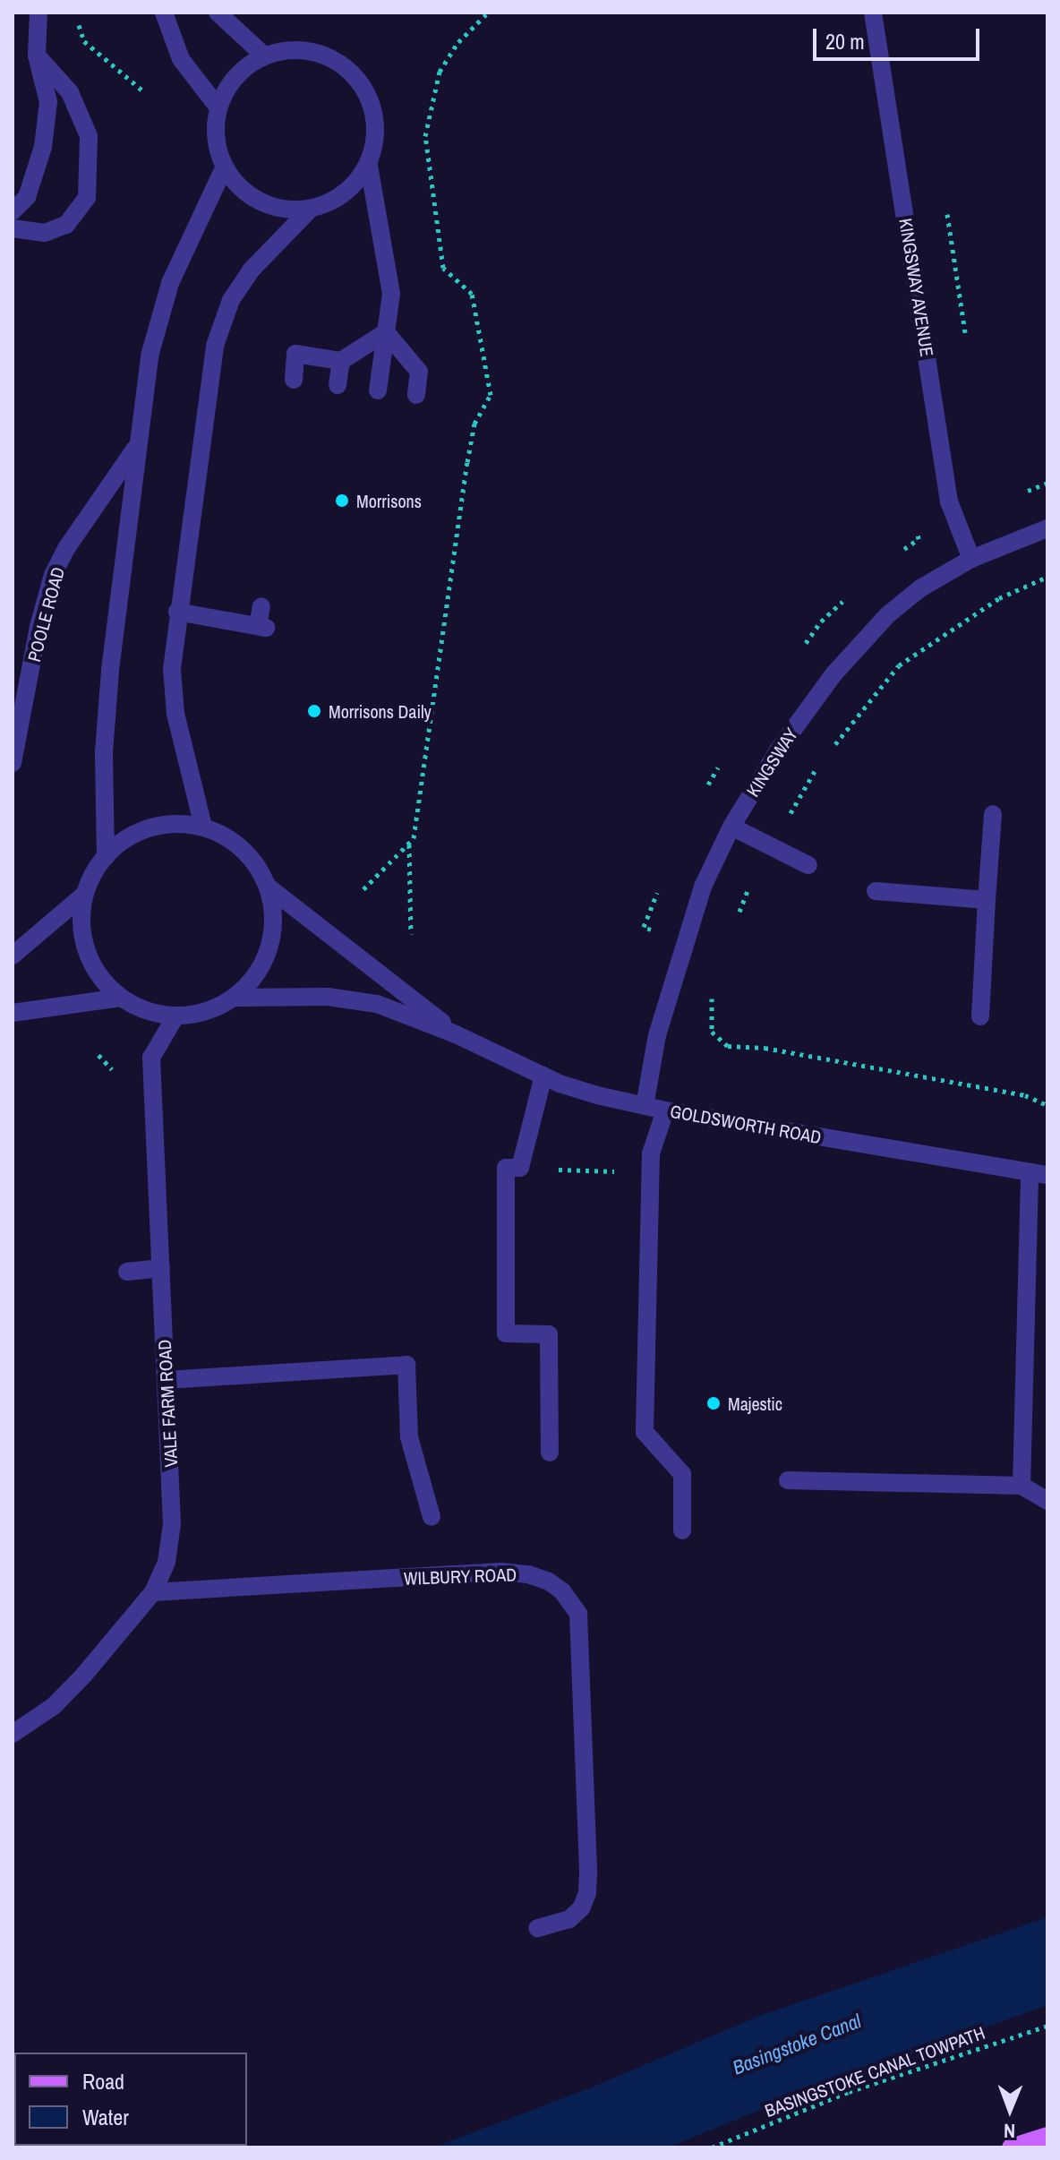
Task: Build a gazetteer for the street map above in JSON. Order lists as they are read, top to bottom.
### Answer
{
  "streets": {
    "street": [
      "KINGSWAY AVENUE",
      "POOLE ROAD",
      "KINGSWAY",
      "GOLDSWORTH ROAD",
      "VALE FARM ROAD",
      "WILBURY ROAD"
    ],
    "path": ["BASINGSTOKE CANAL TOWPATH"]
  },
  "crossings": [
    ["KINGSWAY AVENUE", "KINGSWAY"],
    ["KINGSWAY", "GOLDSWORTH ROAD"],
    ["GOLDSWORTH ROAD", "VALE FARM ROAD"],
    ["VALE FARM ROAD", "WILBURY ROAD"]
  ],
  "water": ["Basingstoke Canal"],
  "places": ["Morrisons", "Morrisons Daily", "Majestic"],
  "legend": ["Road", "Water"],
  "scale_bar": "20 m",
  "north": "bottom"
}
